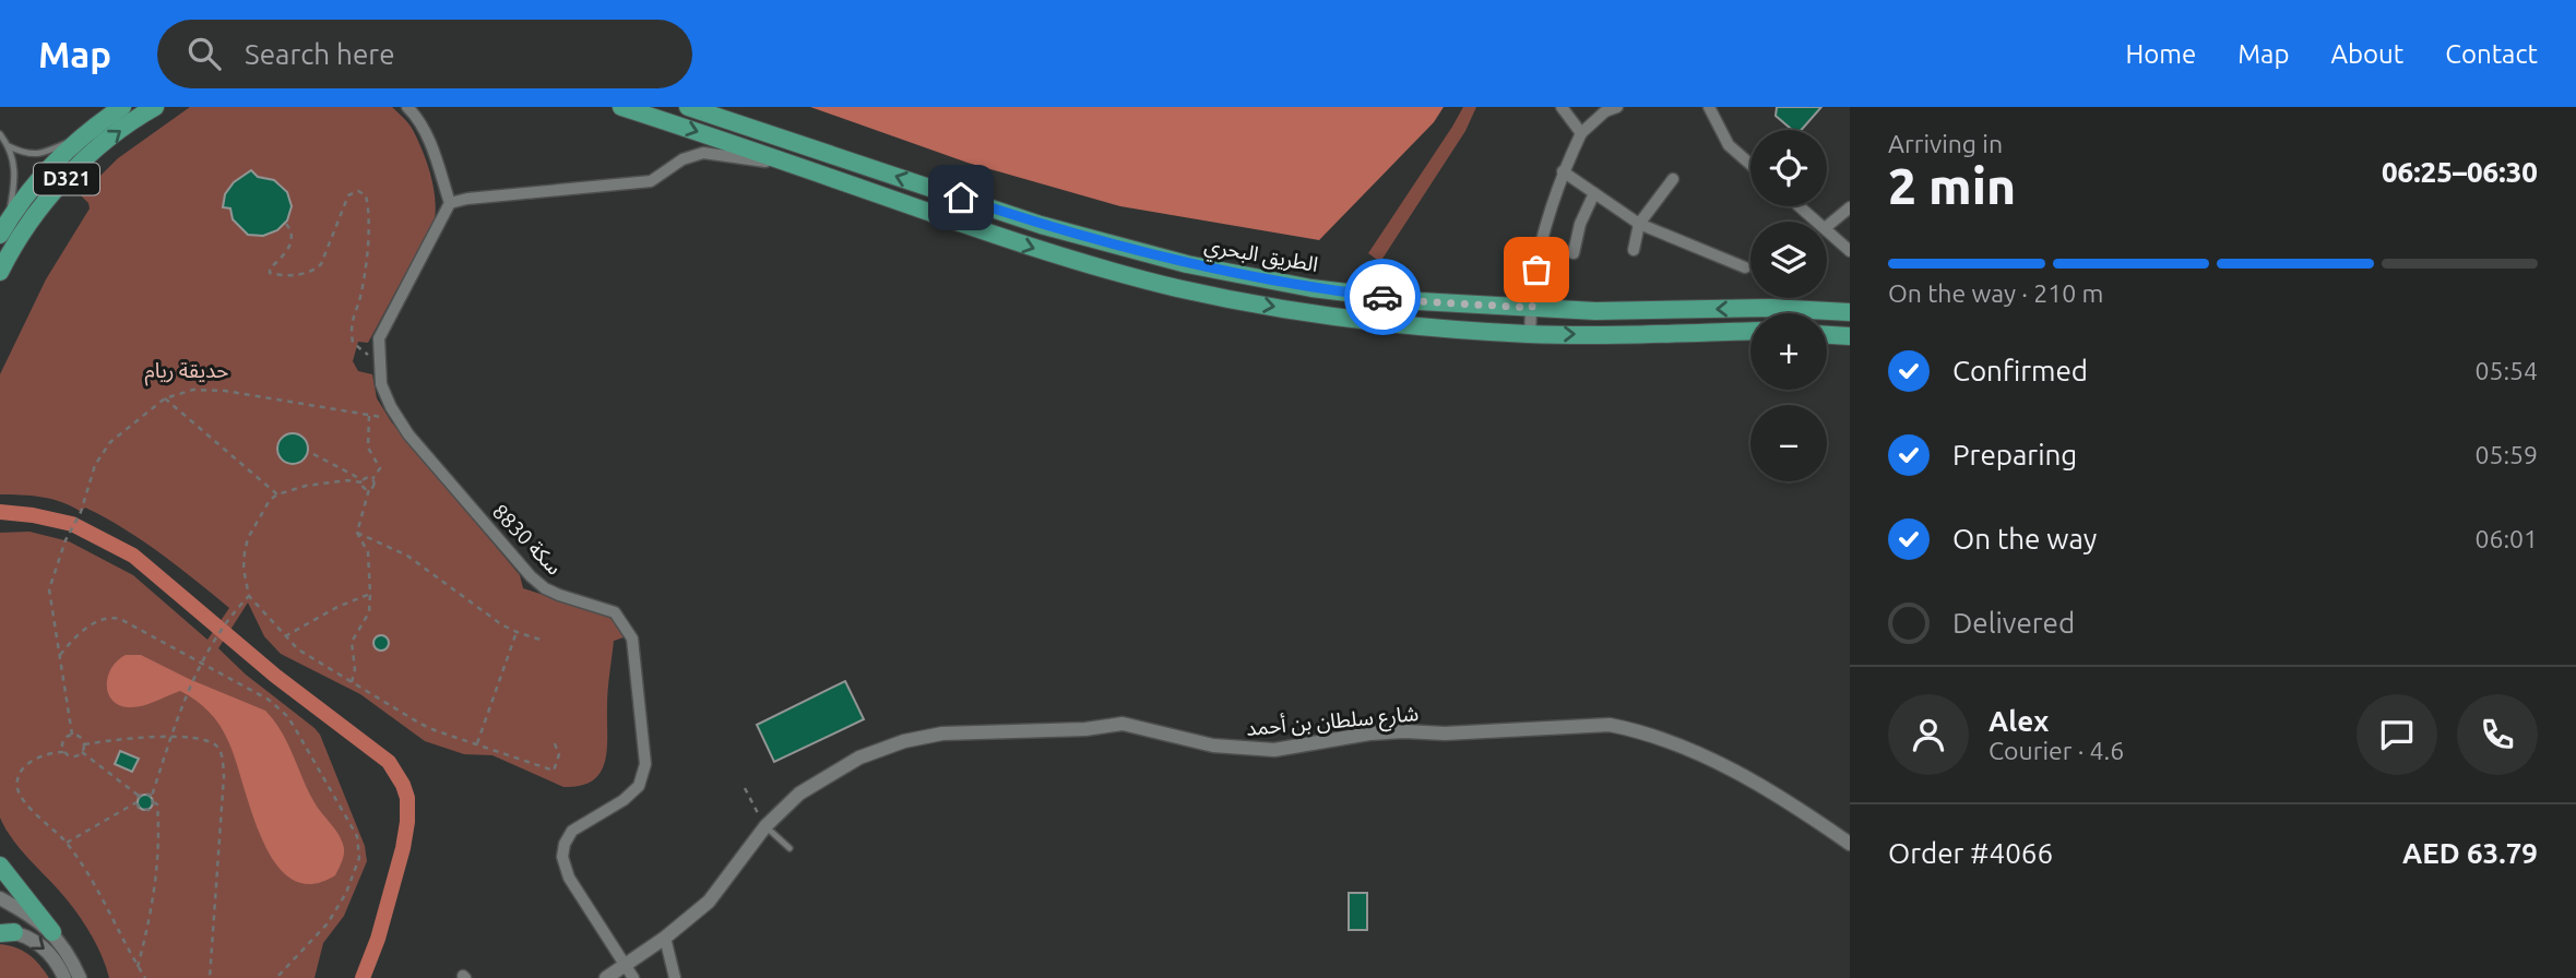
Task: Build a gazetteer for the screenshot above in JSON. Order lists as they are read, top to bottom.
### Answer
{
  "streets": {
    "main road": ["D321", "الطريق البحري"],
    "street": ["سكة 8830", "شارع سلطان بن أحمد"]
  },
  "crossings": [
    ["سكة 8830", "شارع سلطان بن أحمد"]
  ],
  "parks": ["حديقة ريام"],
  "page": {
    "header": "Map",
    "search": "Search here",
    "nav": [
      "Home",
      "Map",
      "About",
      "Contact"
    ],
    "heading": ["2 min", "Arriving in", "06:25–06:30"],
    "panel": [
      "Alex",
      "Courier · 4.6",
      "Order #4066",
      "AED 63.79"
    ],
    "map_buttons": ["+", "−"],
    "bar": "On the way · 210 m",
    "list": [
      ["Confirmed", "05:54"],
      ["Preparing", "05:59"],
      ["On the way", "06:01"],
      "Delivered"
    ]
  }
}
